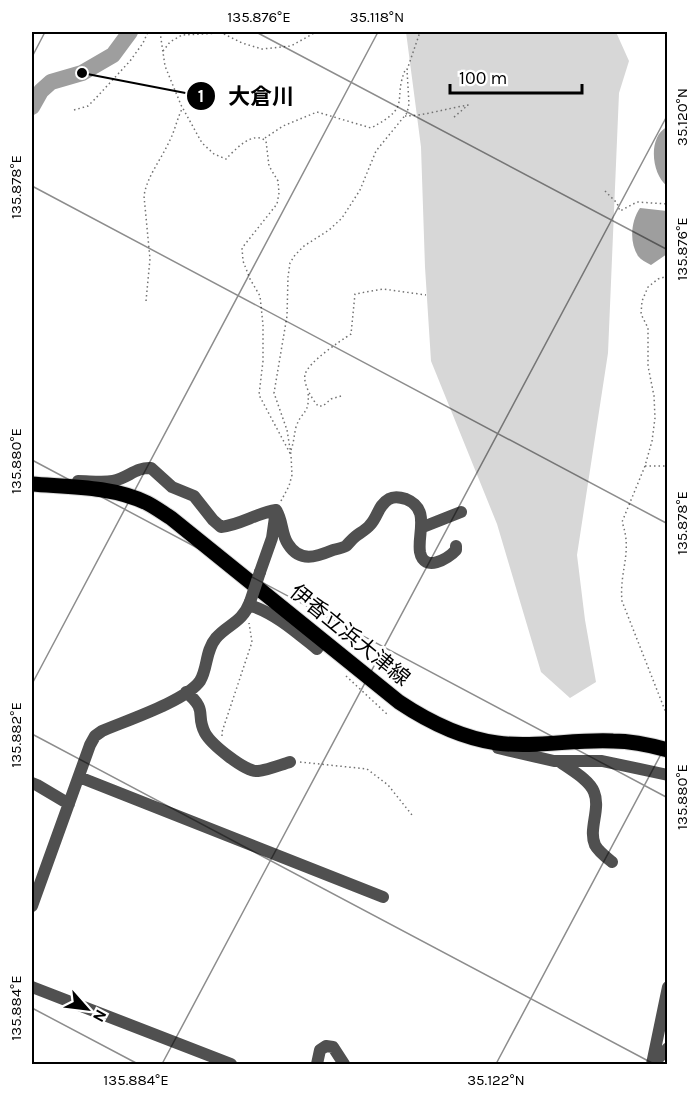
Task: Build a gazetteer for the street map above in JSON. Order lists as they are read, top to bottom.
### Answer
{
  "streets": {
    "main road": ["伊香立浜大津線"]
  },
  "places": ["大倉川"],
  "scale_bar": "100 m",
  "north": "bottom right",
  "coordinates": [
    "135.876°E",
    "35.118°N",
    "35.120°N",
    "135.878°E",
    "135.880°E",
    "135.882°E",
    "135.884°E",
    "35.122°N"
  ]
}
